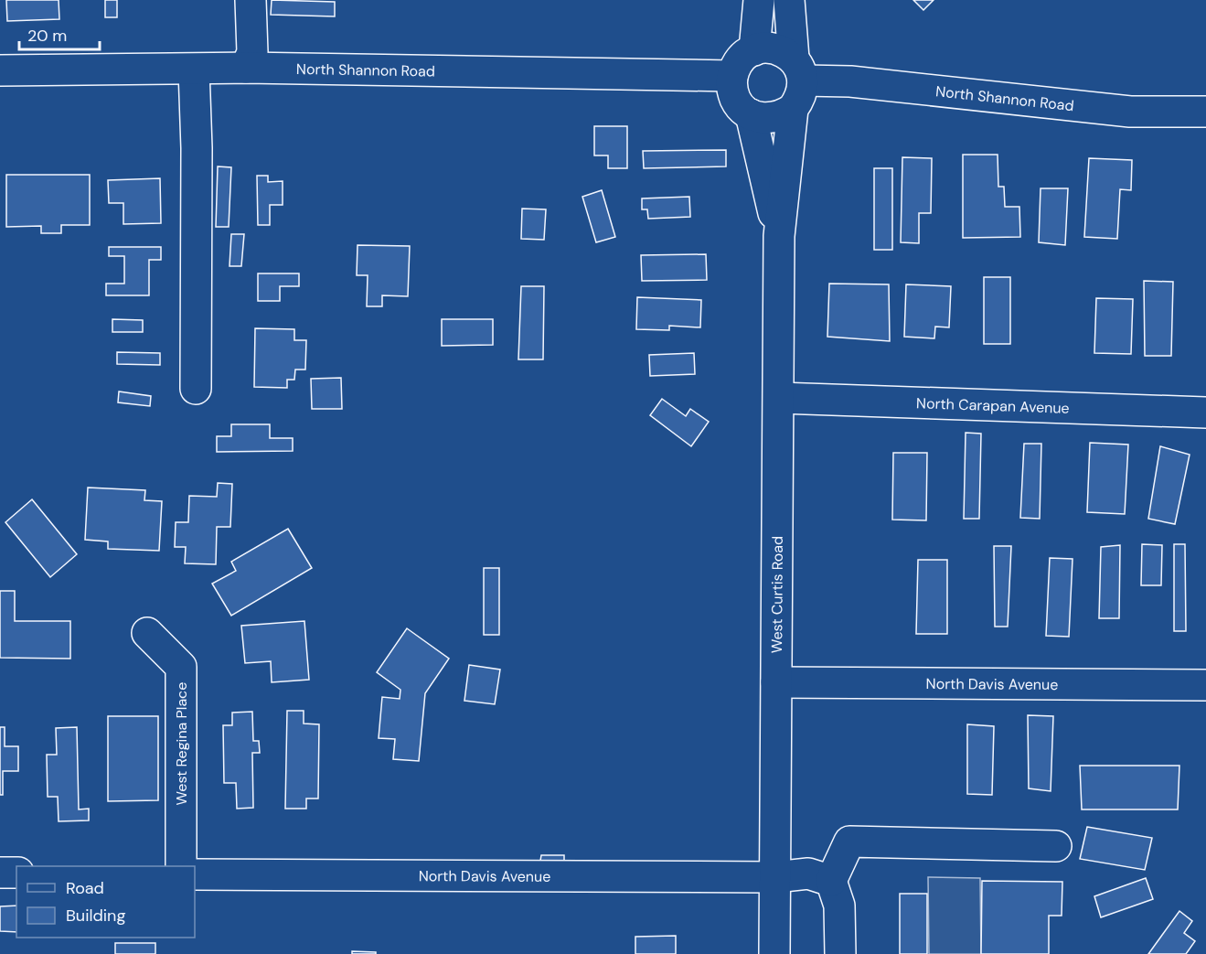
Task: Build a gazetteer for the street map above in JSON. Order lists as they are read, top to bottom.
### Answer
{
  "streets": {
    "street": [
      "North Shannon Road",
      "North Carapan Avenue",
      "West Curtis Road",
      "North Davis Avenue",
      "West Regina Place"
    ]
  },
  "crossings": [
    ["North Shannon Road", "West Curtis Road"],
    ["North Carapan Avenue", "West Curtis Road"],
    ["West Curtis Road", "North Davis Avenue"]
  ],
  "legend": ["Road", "Building"],
  "scale_bar": "20 m"
}
